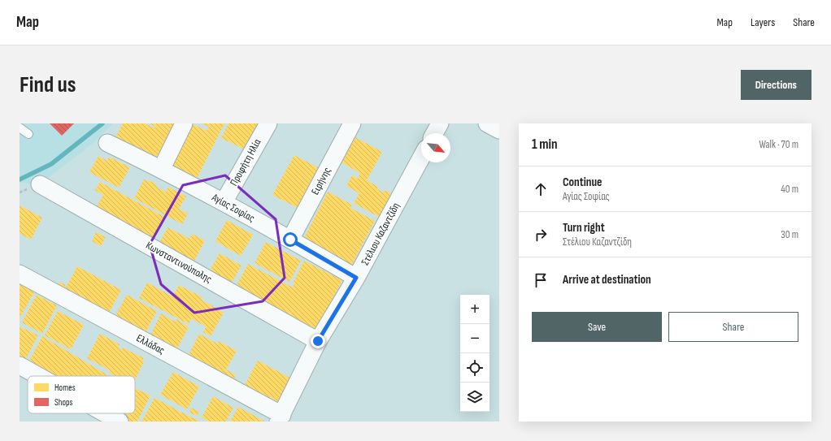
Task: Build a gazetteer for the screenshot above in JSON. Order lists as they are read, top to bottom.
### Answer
{
  "streets": {
    "street": [
      "Προφήτη Ηλία",
      "Ειρήνης",
      "Αγίας Σοφίας",
      "Στέλιου Καζαντζίδη",
      "Κωνσταντινούπολης",
      "Ελλάδας"
    ]
  },
  "crossings": [
    ["Προφήτη Ηλία", "Αγίας Σοφίας"],
    ["Ειρήνης", "Αγίας Σοφίας"],
    ["Αγίας Σοφίας", "Στέλιου Καζαντζίδη"],
    ["Στέλιου Καζαντζίδη", "Κωνσταντινούπολης"],
    ["Στέλιου Καζαντζίδη", "Ελλάδας"]
  ],
  "legend": ["Homes", "Shops"],
  "north": "bottom right",
  "page": {
    "header": "Map",
    "nav": ["Map", "Layers", "Share"],
    "buttons": [
      "Directions",
      ["Save", "Share"]
    ],
    "title": "Find us",
    "heading": ["1 min", "Walk · 70 m"],
    "list": [
      ["Continue", "Αγίας Σοφίας", "40 m"],
      ["Turn right", "Στέλιου Καζαντζίδη", "30 m"],
      "Arrive at destination"
    ],
    "map_buttons": ["+", "−"]
  }
}
